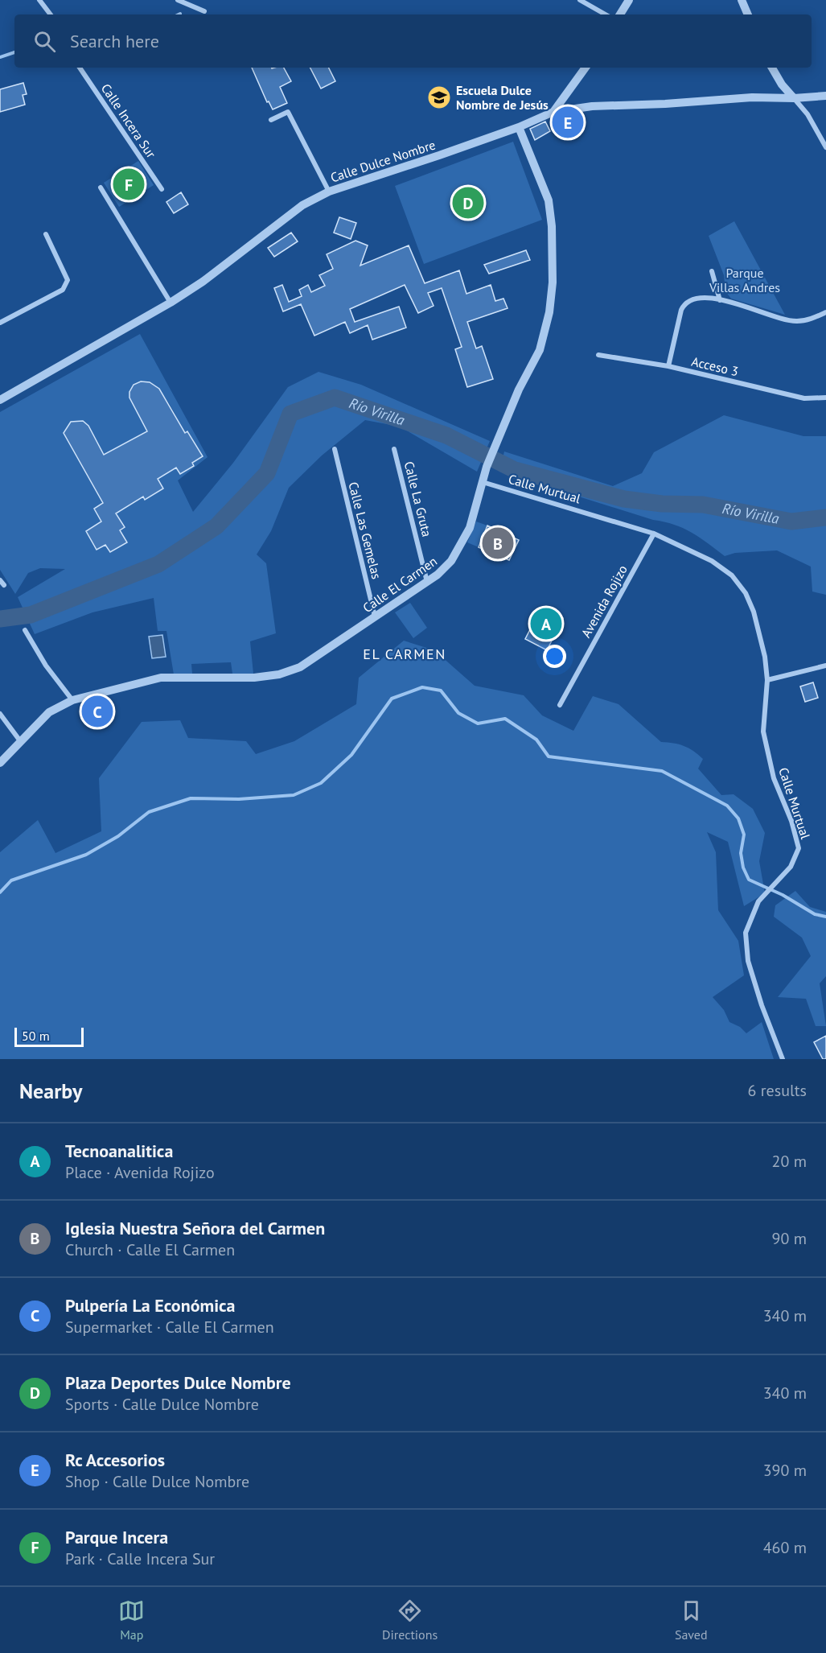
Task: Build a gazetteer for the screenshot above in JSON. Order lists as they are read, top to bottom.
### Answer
{
  "streets": {
    "street": [
      "Calle Incera Sur",
      "Calle Dulce Nombre",
      "Acceso 3",
      "Calle Murtual",
      "Calle La Gruta",
      "Calle Las Gemelas",
      "Calle El Carmen",
      "Avenida Rojizo"
    ]
  },
  "crossings": [
    ["Calle Dulce Nombre", "Calle El Carmen"],
    ["Calle Murtual", "Calle El Carmen"],
    ["Calle Murtual", "Avenida Rojizo"],
    ["Calle La Gruta", "Calle El Carmen"],
    ["Calle Las Gemelas", "Calle El Carmen"]
  ],
  "districts": ["EL CARMEN"],
  "water": ["Río Virilla"],
  "parks": ["Parque Villas Andres"],
  "places": {
    "school or university": ["Escuela Dulce Nombre de Jesús"]
  },
  "scale_bar": "50 m",
  "page": {
    "search": "Search here",
    "pins": [
      "E",
      "F",
      "D",
      "B",
      "A",
      "C"
    ],
    "scale": "50 m",
    "heading": ["Nearby", "6 results"],
    "list": [
      {
        "mark": "A",
        "name": "Tecnoanalitica",
        "note": "Place · Avenida Rojizo",
        "value": "20 m"
      },
      {
        "mark": "B",
        "name": "Iglesia Nuestra Señora del Carmen",
        "note": "Church · Calle El Carmen",
        "value": "90 m"
      },
      {
        "mark": "C",
        "name": "Pulpería La Económica",
        "note": "Supermarket · Calle El Carmen",
        "value": "340 m"
      },
      {
        "mark": "D",
        "name": "Plaza Deportes Dulce Nombre",
        "note": "Sports · Calle Dulce Nombre",
        "value": "340 m"
      },
      {
        "mark": "E",
        "name": "Rc Accesorios",
        "note": "Shop · Calle Dulce Nombre",
        "value": "390 m"
      },
      {
        "mark": "F",
        "name": "Parque Incera",
        "note": "Park · Calle Incera Sur",
        "value": "460 m"
      }
    ],
    "nav": ["Map", "Directions", "Saved"]
  }
}
